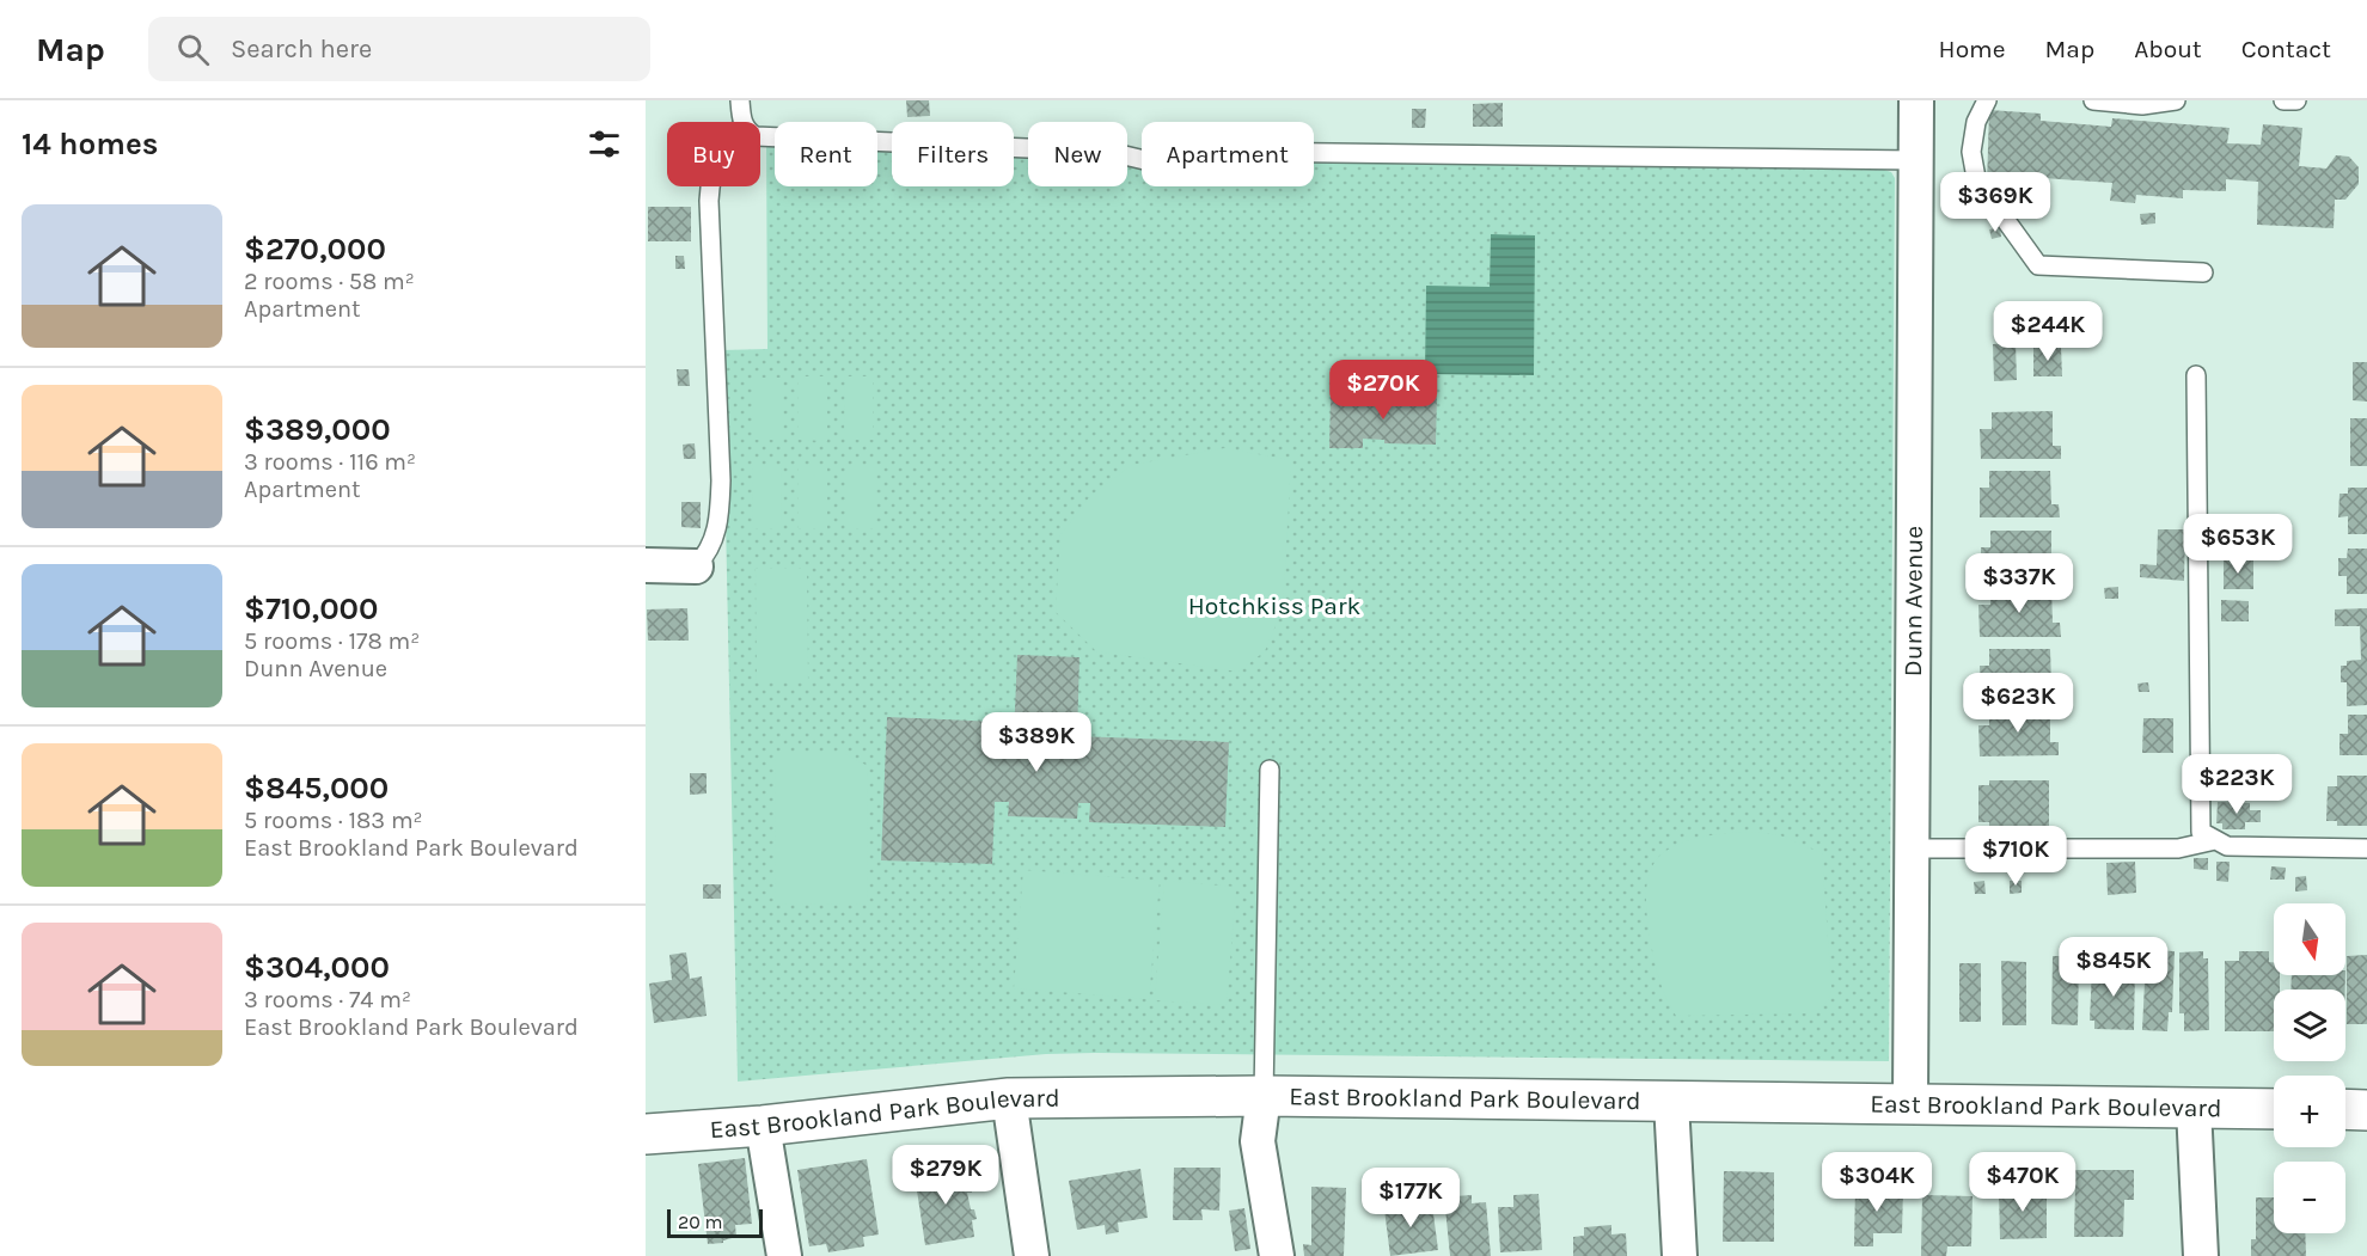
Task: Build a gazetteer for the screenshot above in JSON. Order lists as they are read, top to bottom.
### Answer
{
  "streets": {
    "main road": ["East Brookland Park Boulevard"],
    "street": ["Dunn Avenue"]
  },
  "crossings": [
    ["Dunn Avenue", "East Brookland Park Boulevard"]
  ],
  "parks": ["Hotchkiss Park"],
  "scale_bar": "20 m",
  "north": "bottom",
  "page": {
    "header": "Map",
    "search": "Search here",
    "nav": [
      "Home",
      "Map",
      "About",
      "Contact"
    ],
    "heading": "14 homes",
    "chip": [
      "Buy",
      "Rent",
      "Filters",
      "New",
      "Apartment"
    ],
    "price": [
      "$369K",
      "$244K",
      "$270K",
      "$653K",
      "$337K",
      "$623K",
      "$389K",
      "$223K",
      "$710K",
      "$845K",
      "$279K",
      "$304K",
      "$470K",
      "$177K"
    ],
    "list": [
      {
        "name": "$270,000",
        "note": "2 rooms · 58 m² · Apartment"
      },
      {
        "name": "$389,000",
        "note": "3 rooms · 116 m² · Apartment"
      },
      {
        "name": "$710,000",
        "note": "5 rooms · 178 m² · Dunn Avenue"
      },
      {
        "name": "$845,000",
        "note": "5 rooms · 183 m² · East Brookland Park Boulevard"
      },
      {
        "name": "$304,000",
        "note": "3 rooms · 74 m² · East Brookland Park Boulevard"
      }
    ],
    "map_buttons": ["+", "−"],
    "scale": "20 m"
  }
}
